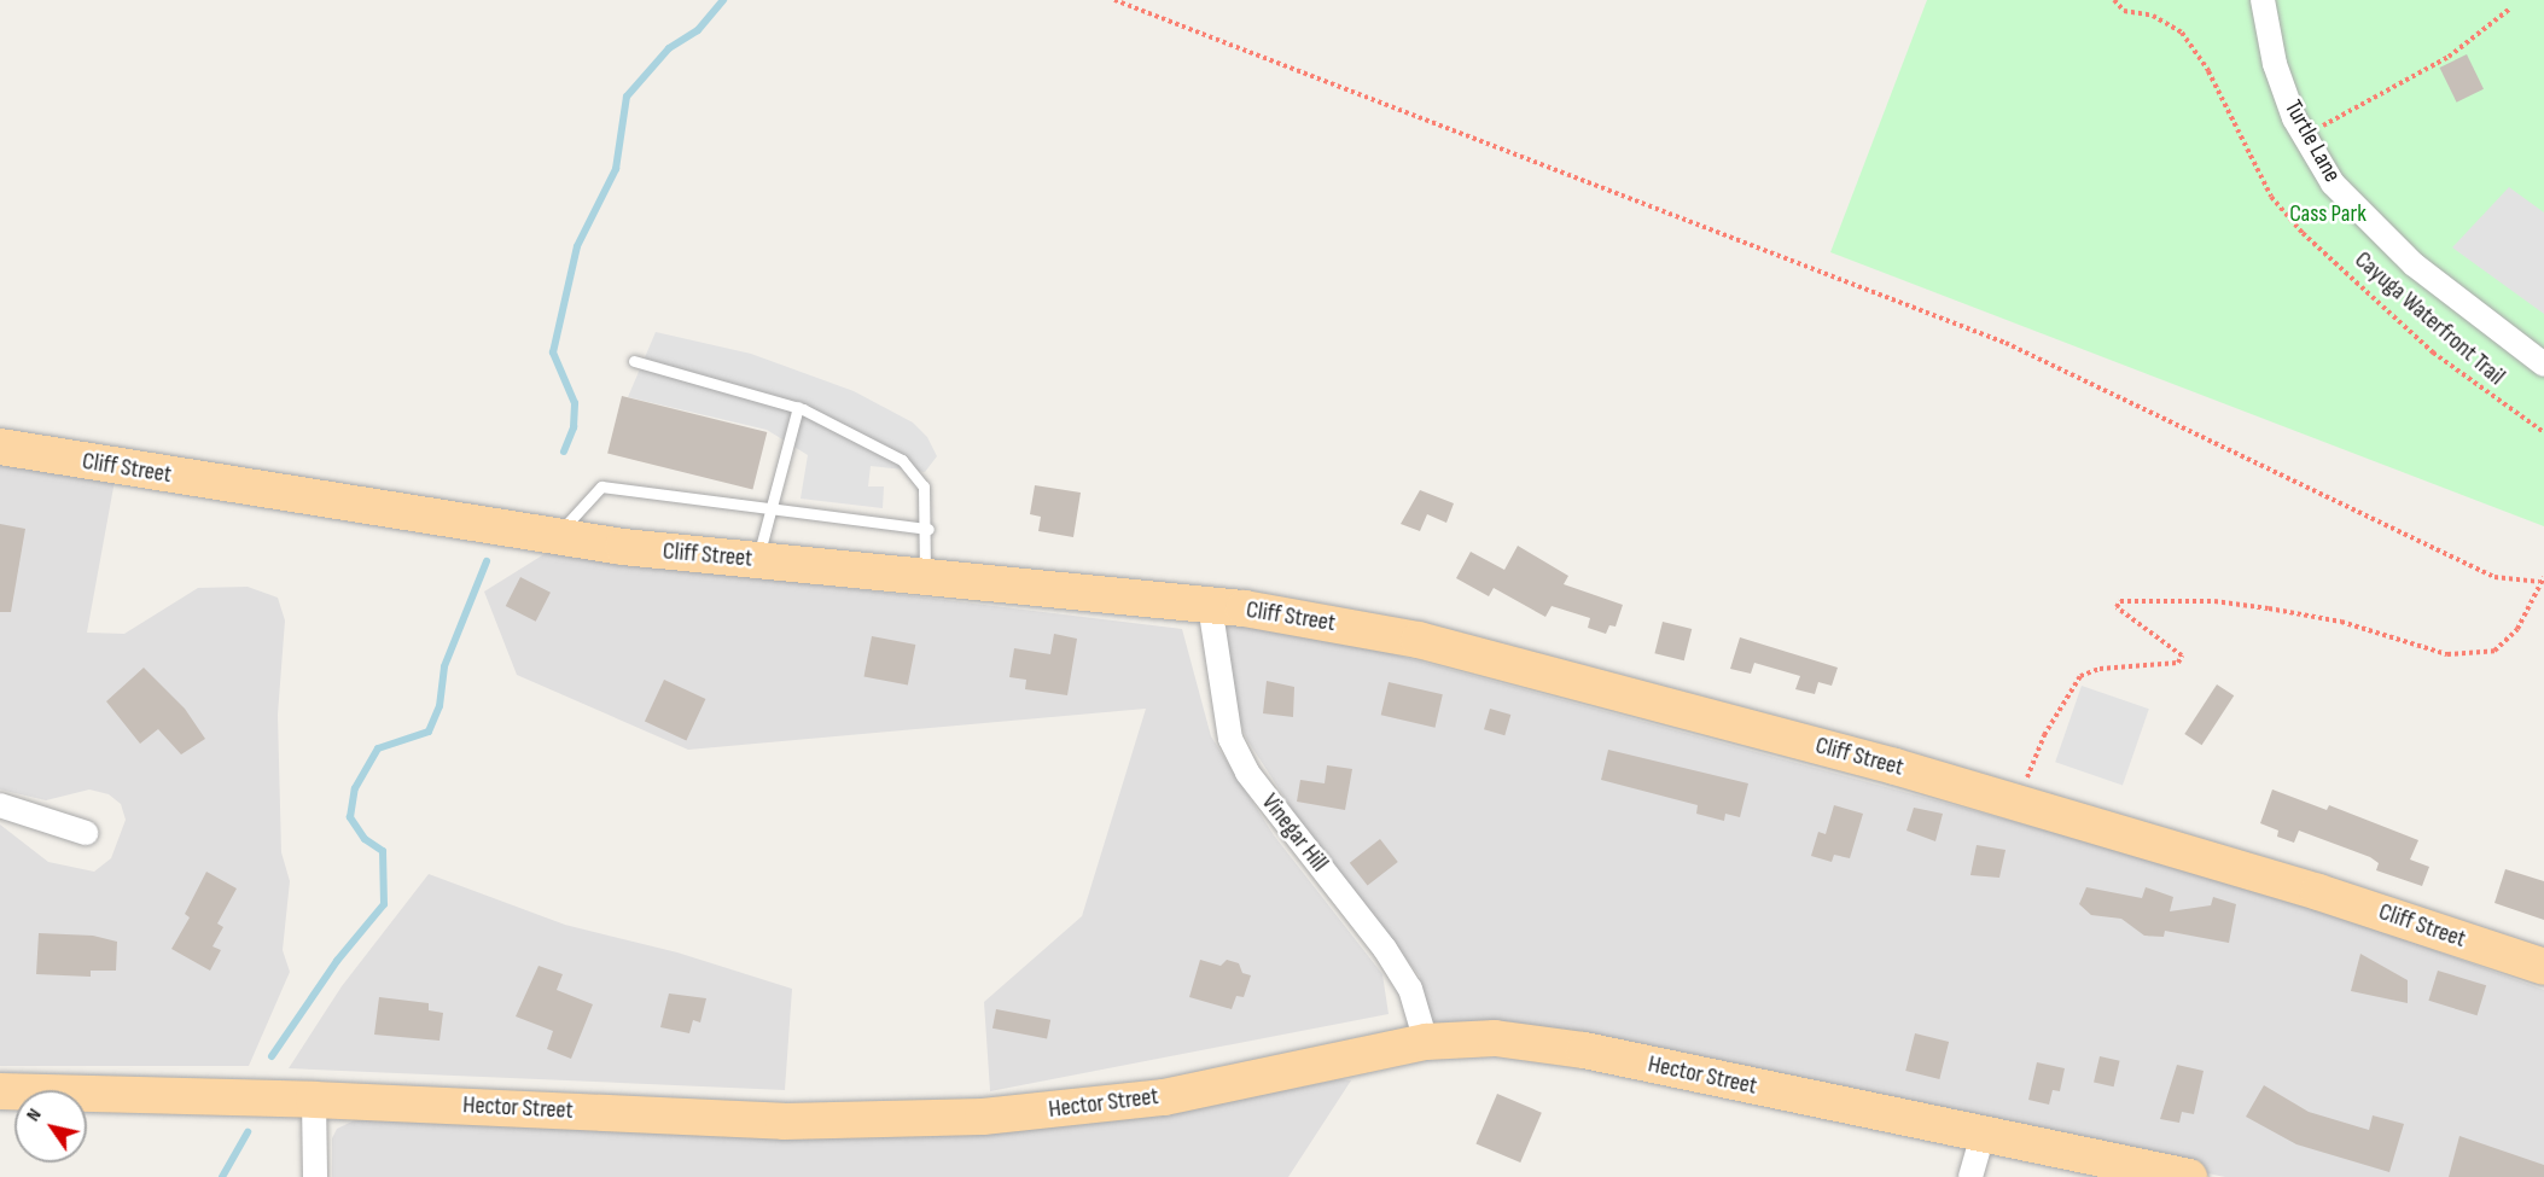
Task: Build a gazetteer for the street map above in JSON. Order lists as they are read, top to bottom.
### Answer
{
  "streets": {
    "main road": ["Cliff Street", "Hector Street"],
    "street": ["Turtle Lane", "Vinegar Hill"],
    "path": ["Cayuga Waterfront Trail"]
  },
  "crossings": [
    ["Cliff Street", "Vinegar Hill"],
    ["Vinegar Hill", "Hector Street"]
  ],
  "parks": ["Cass Park"],
  "north": "top left"
}
